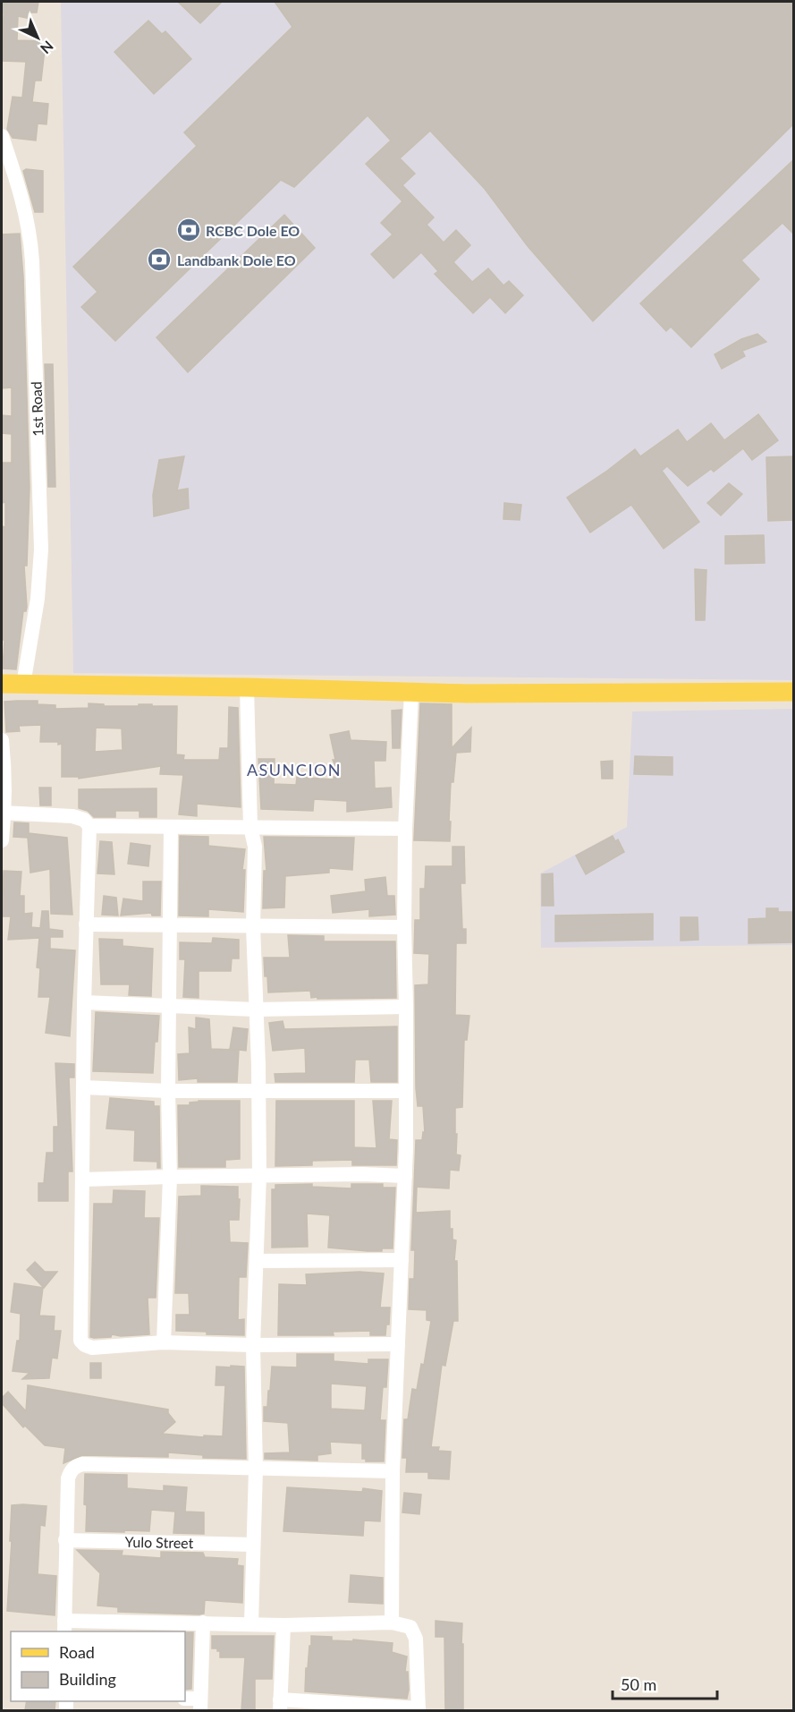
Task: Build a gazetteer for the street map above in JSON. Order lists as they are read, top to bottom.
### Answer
{
  "streets": {
    "street": ["1st Road", "Yulo Street"]
  },
  "districts": ["ASUNCION"],
  "places": {
    "bank": ["RCBC Dole EO", "Landbank Dole EO"]
  },
  "legend": ["Road", "Building"],
  "scale_bar": "50 m",
  "north": "bottom right"
}
